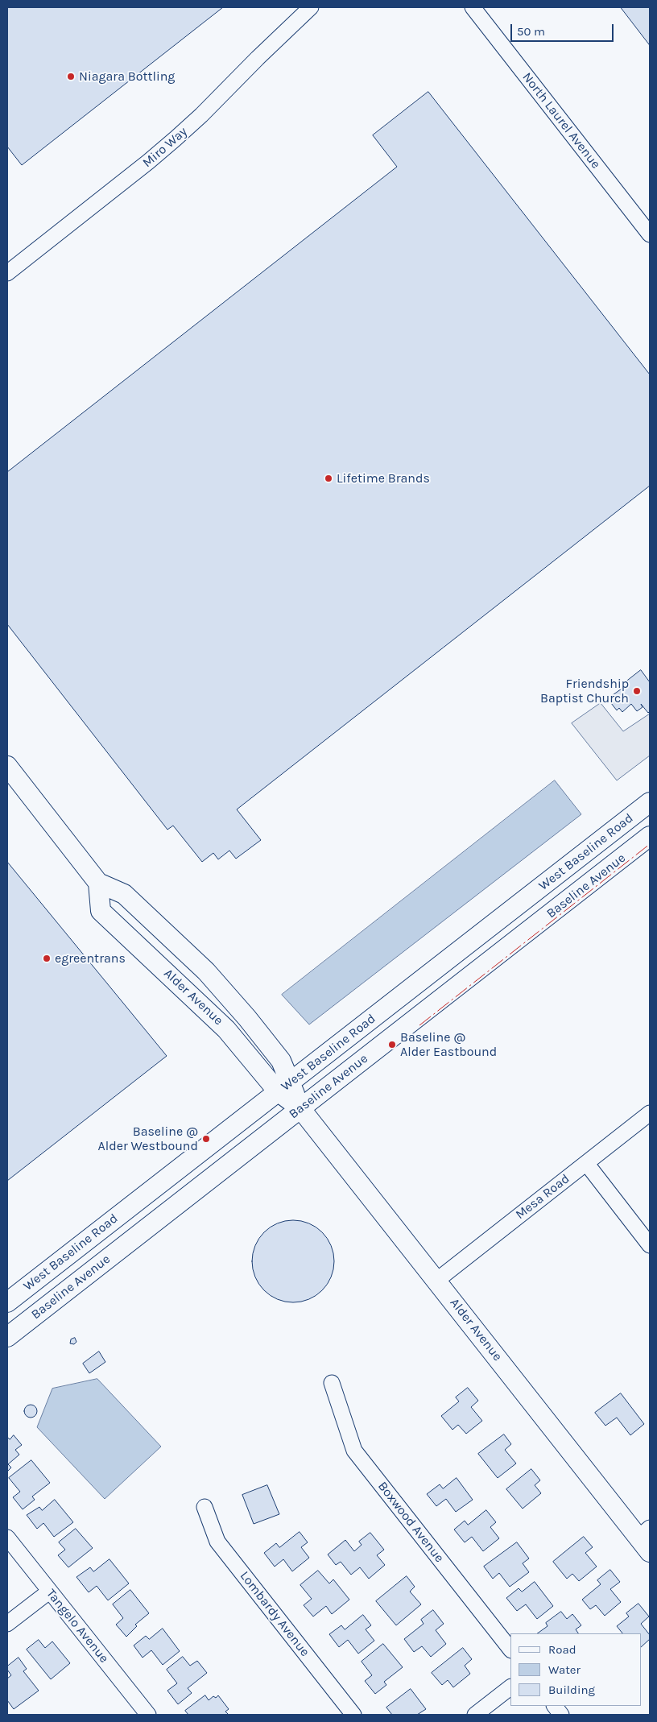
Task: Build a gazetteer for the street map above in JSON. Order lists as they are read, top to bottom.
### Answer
{
  "streets": {
    "main road": ["West Baseline Road", "Baseline Avenue", "Alder Avenue"],
    "street": [
      "North Laurel Avenue",
      "Miro Way",
      "Mesa Road",
      "Boxwood Avenue",
      "Lombardy Avenue",
      "Tangelo Avenue"
    ]
  },
  "crossings": [
    ["West Baseline Road", "Alder Avenue"],
    ["Baseline Avenue", "Alder Avenue"],
    ["Alder Avenue", "Mesa Road"]
  ],
  "places": [
    "Niagara Bottling",
    "Lifetime Brands",
    "Friendship Baptist Church",
    "egreentrans",
    "Baseline @ Alder Eastbound",
    "Baseline @ Alder Westbound"
  ],
  "legend": ["Road", "Water", "Building"],
  "scale_bar": "50 m"
}
